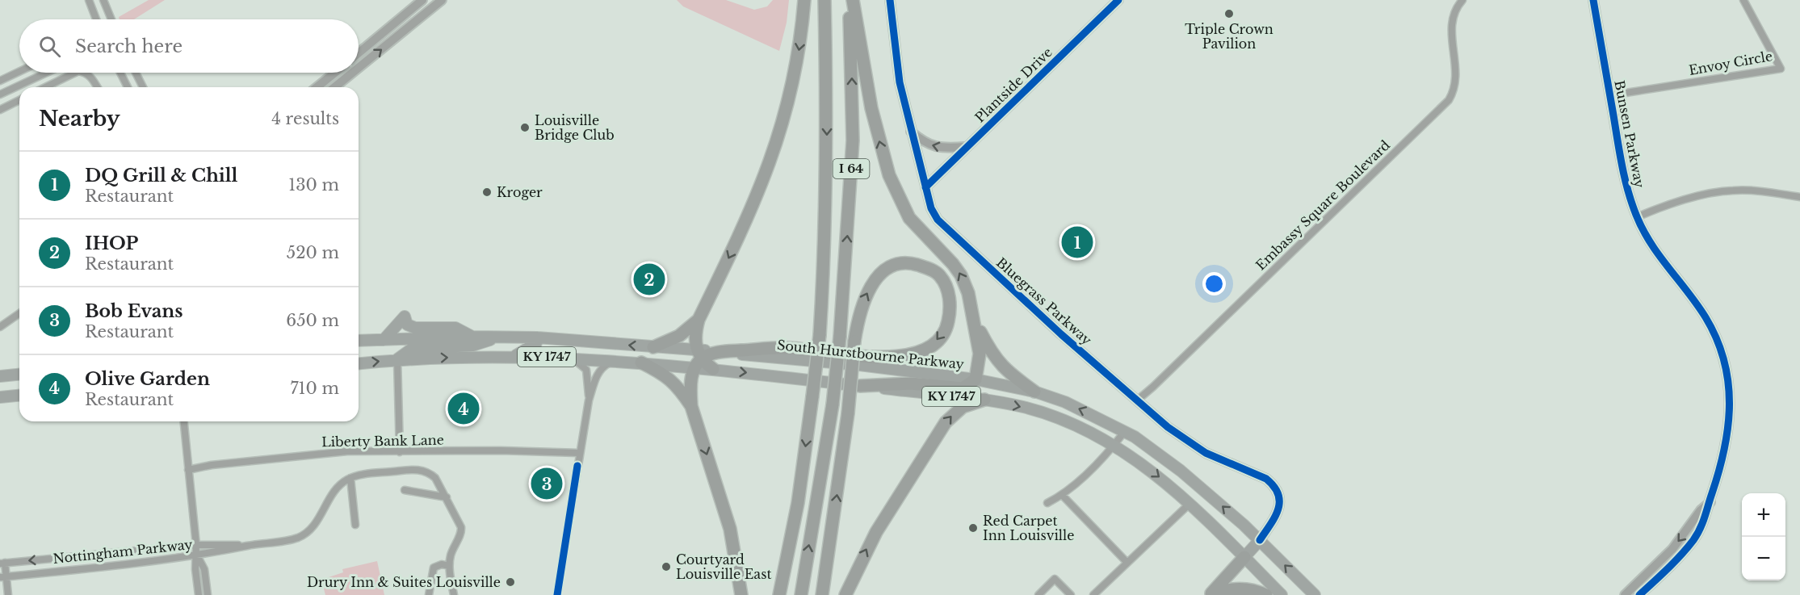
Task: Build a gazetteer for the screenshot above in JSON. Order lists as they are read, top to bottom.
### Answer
{
  "streets": {
    "highway": ["I 64"],
    "main road": ["South Hurstbourne Parkway", "KY 1747"],
    "street": [
      "Envoy Circle",
      "Plantside Drive",
      "Bunsen Parkway",
      "Embassy Square Boulevard",
      "Bluegrass Parkway",
      "Liberty Bank Lane",
      "Nottingham Parkway"
    ]
  },
  "crossings": [
    ["Envoy Circle", "Bunsen Parkway"],
    ["Plantside Drive", "Bluegrass Parkway"],
    ["Embassy Square Boulevard", "Bluegrass Parkway"],
    ["Bluegrass Parkway", "South Hurstbourne Parkway"]
  ],
  "places": [
    "Triple Crown Pavilion",
    "Louisville Bridge Club",
    "Kroger",
    "Red Carpet Inn Louisville",
    "Courtyard Louisville East",
    "Drury Inn & Suites Louisville"
  ],
  "page": {
    "search": "Search here",
    "heading": ["Nearby", "4 results"],
    "list": [
      {
        "mark": "1",
        "name": "DQ Grill & Chill",
        "note": "Restaurant",
        "value": "130 m"
      },
      {
        "mark": "2",
        "name": "IHOP",
        "note": "Restaurant",
        "value": "520 m"
      },
      {
        "mark": "3",
        "name": "Bob Evans",
        "note": "Restaurant",
        "value": "650 m"
      },
      {
        "mark": "4",
        "name": "Olive Garden",
        "note": "Restaurant",
        "value": "710 m"
      }
    ],
    "pins": [
      "1",
      "2",
      "4",
      "3"
    ],
    "map_buttons": ["+", "−"]
  }
}
